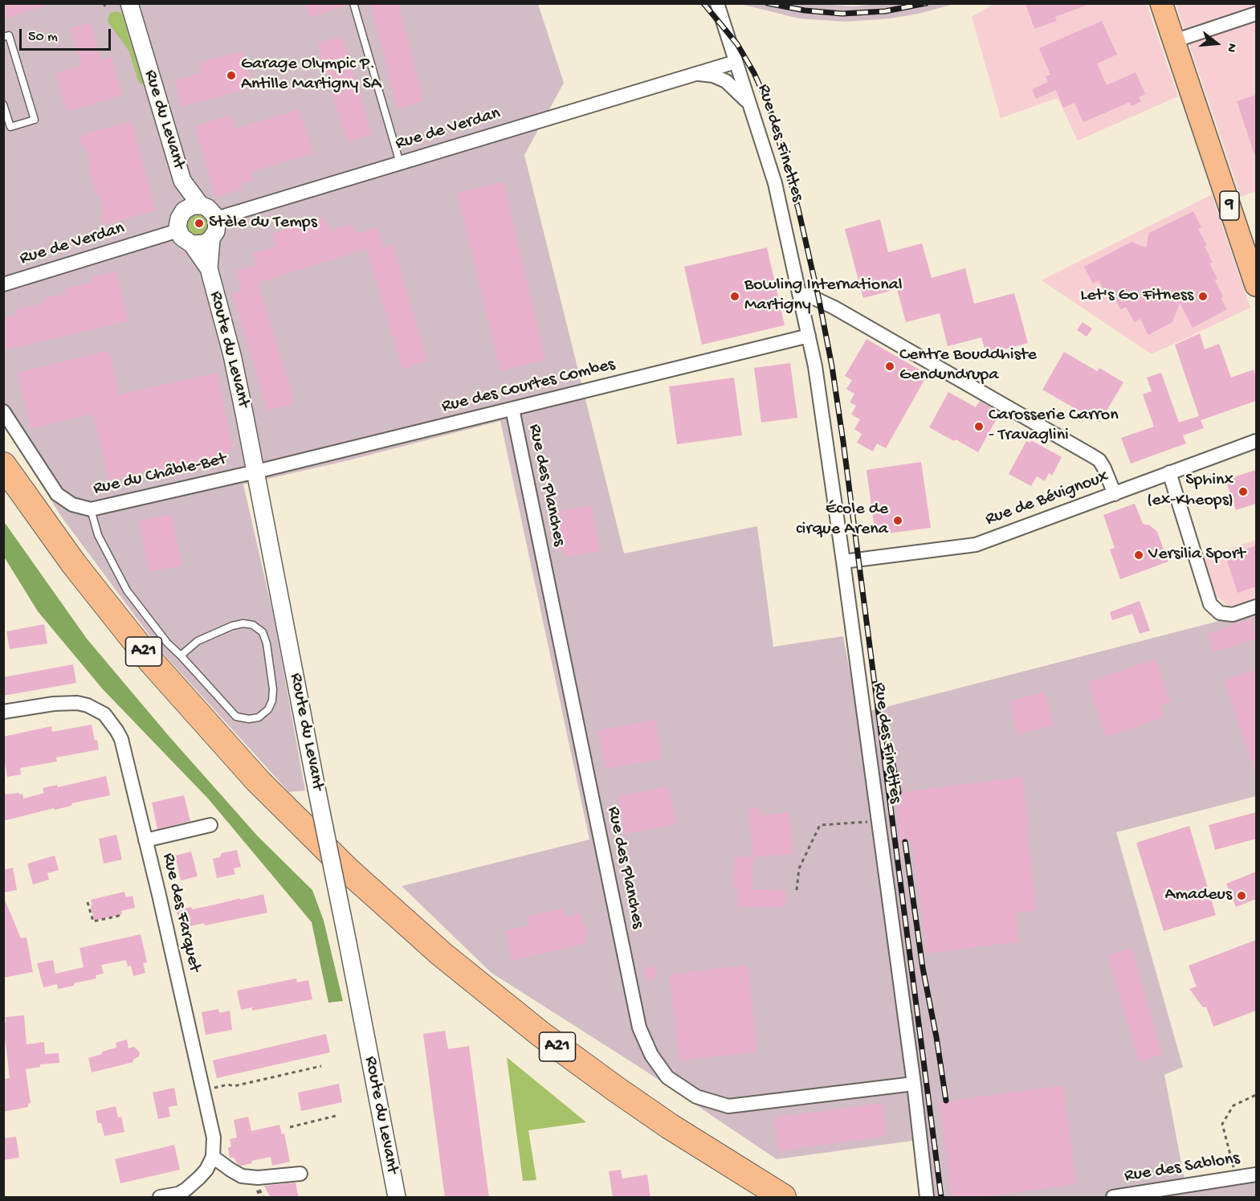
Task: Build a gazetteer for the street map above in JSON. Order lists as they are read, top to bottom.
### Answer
{
  "streets": {
    "highway": ["A21"],
    "main road": ["9"],
    "street": [
      "Rue du Levant",
      "Rue de Verdan",
      "Rue des Finettes",
      "Route du Levant",
      "Rue des Courtes Combes",
      "Rue du Châble-Bet",
      "Rue des Planches",
      "Rue de Bévignoux",
      "Rue des Farquet",
      "Rue des Sablons"
    ]
  },
  "crossings": [
    ["Rue du Levant", "Rue de Verdan"],
    ["Rue du Levant", "Route du Levant"],
    ["Rue de Verdan", "Rue des Finettes"],
    ["Rue de Verdan", "Route du Levant"],
    ["Rue des Finettes", "Rue des Courtes Combes"],
    ["Rue des Finettes", "Rue des Planches"],
    ["Rue des Finettes", "Rue de Bévignoux"],
    ["Route du Levant", "Rue des Courtes Combes"],
    ["Route du Levant", "Rue du Châble-Bet"],
    ["Rue des Courtes Combes", "Rue du Châble-Bet"],
    ["Rue des Courtes Combes", "Rue des Planches"]
  ],
  "places": [
    "Garage Olympic P. Antille Martigny SA",
    "Stèle du Temps",
    "Bowling International Martigny",
    "Let's Go Fitness",
    "Centre Bouddhiste Gendundrupa",
    "Carosserie Carron - Travaglini",
    "Sphinx (ex-Kheops)",
    "École de cirque Arena",
    "Versilia Sport",
    "Amadeus"
  ],
  "scale_bar": "50 m",
  "north": "right"
}
